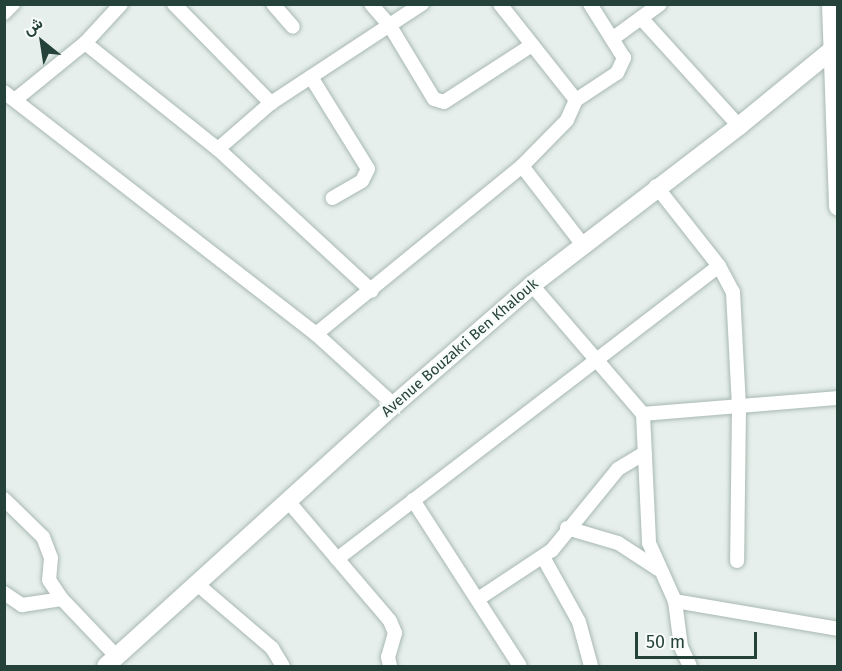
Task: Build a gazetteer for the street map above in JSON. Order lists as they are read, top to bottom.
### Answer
{
  "streets": {
    "street": ["Avenue Bouzakri Ben Khalouk"]
  },
  "scale_bar": "50 m",
  "north": "top left"
}
